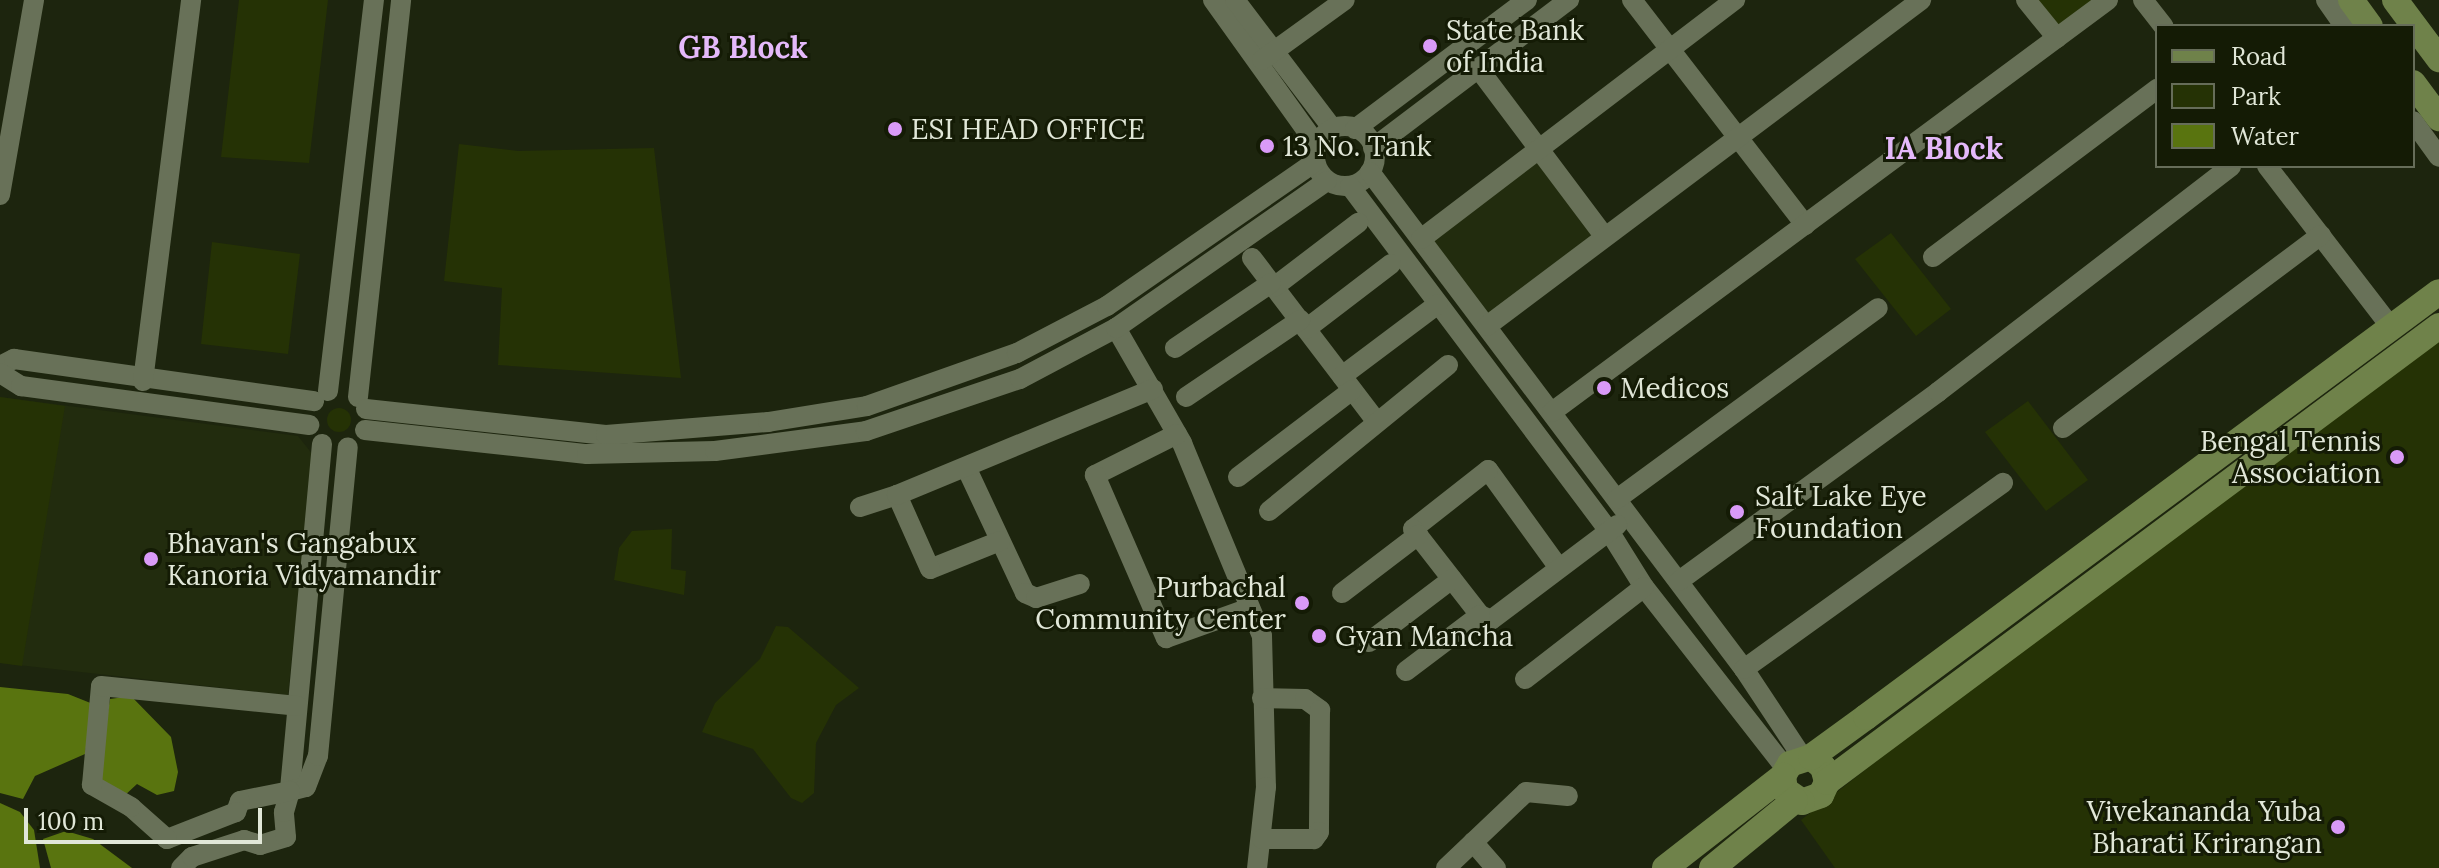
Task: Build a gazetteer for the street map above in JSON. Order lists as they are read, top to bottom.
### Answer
{
  "districts": ["GB Block", "IA Block"],
  "places": [
    "State Bank of India",
    "ESI HEAD OFFICE",
    "13 No. Tank",
    "Medicos",
    "Bengal Tennis Association",
    "Salt Lake Eye Foundation",
    "Bhavan's Gangabux Kanoria Vidyamandir",
    "Purbachal Community Center",
    "Gyan Mancha",
    "Vivekananda Yuba Bharati Krirangan"
  ],
  "legend": ["Road", "Park", "Water"],
  "scale_bar": "100 m"
}
